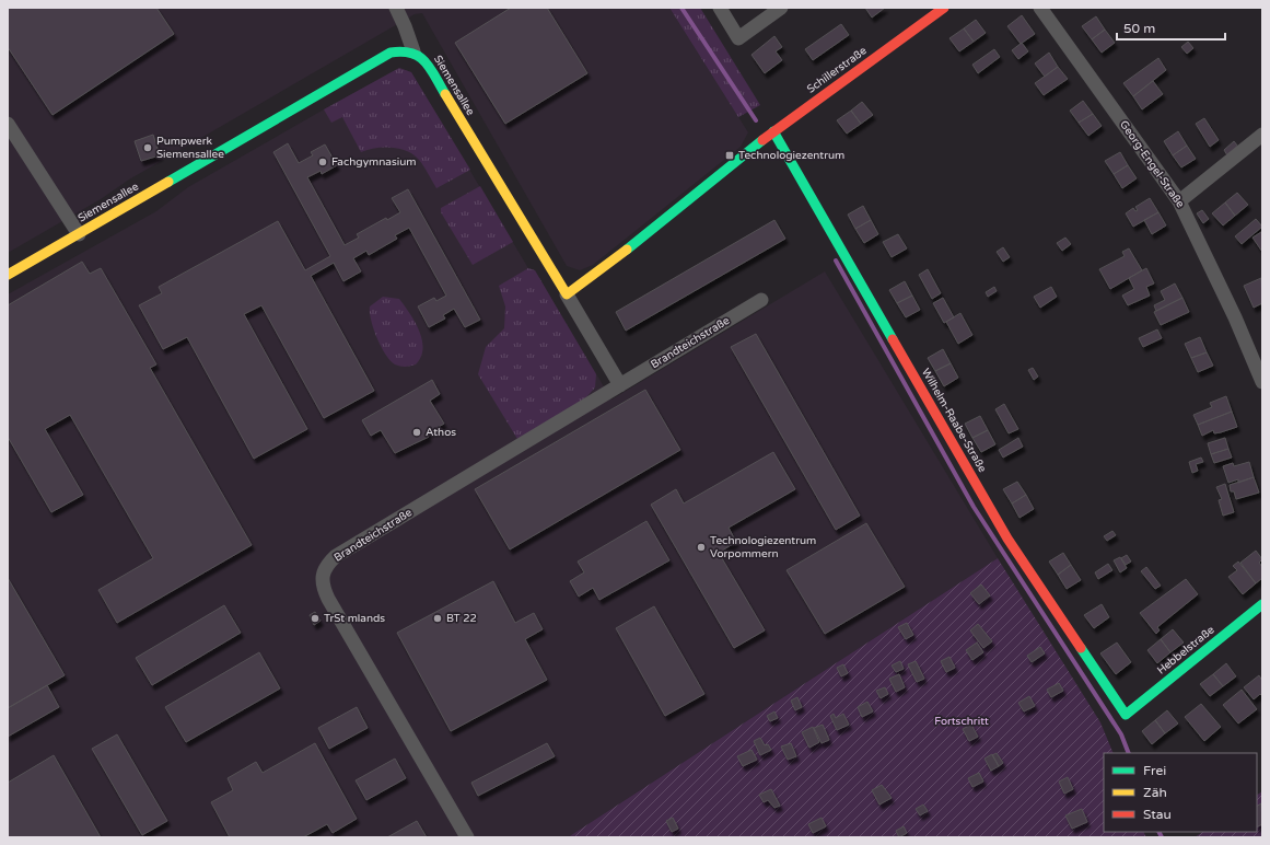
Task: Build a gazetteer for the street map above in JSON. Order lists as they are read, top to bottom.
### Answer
{
  "streets": {
    "street": [
      "Schillerstraße",
      "Siemensallee",
      "Georg-Engel-Straße",
      "Brandteichstraße",
      "Wilhelm-Raabe-Straße",
      "Hebbelstraße"
    ]
  },
  "crossings": [
    ["Schillerstraße", "Siemensallee"],
    ["Schillerstraße", "Wilhelm-Raabe-Straße"],
    ["Wilhelm-Raabe-Straße", "Hebbelstraße"]
  ],
  "parks": ["Fortschritt"],
  "places": {
    "other": [
      "Pumpwerk Siemensallee",
      "Fachgymnasium",
      "Athos",
      "Technologiezentrum Vorpommern",
      "TrSt mlands",
      "BT 22"
    ],
    "transit": ["Technologiezentrum"]
  },
  "legend": ["Frei", "Zäh", "Stau"],
  "scale_bar": "50 m"
}
